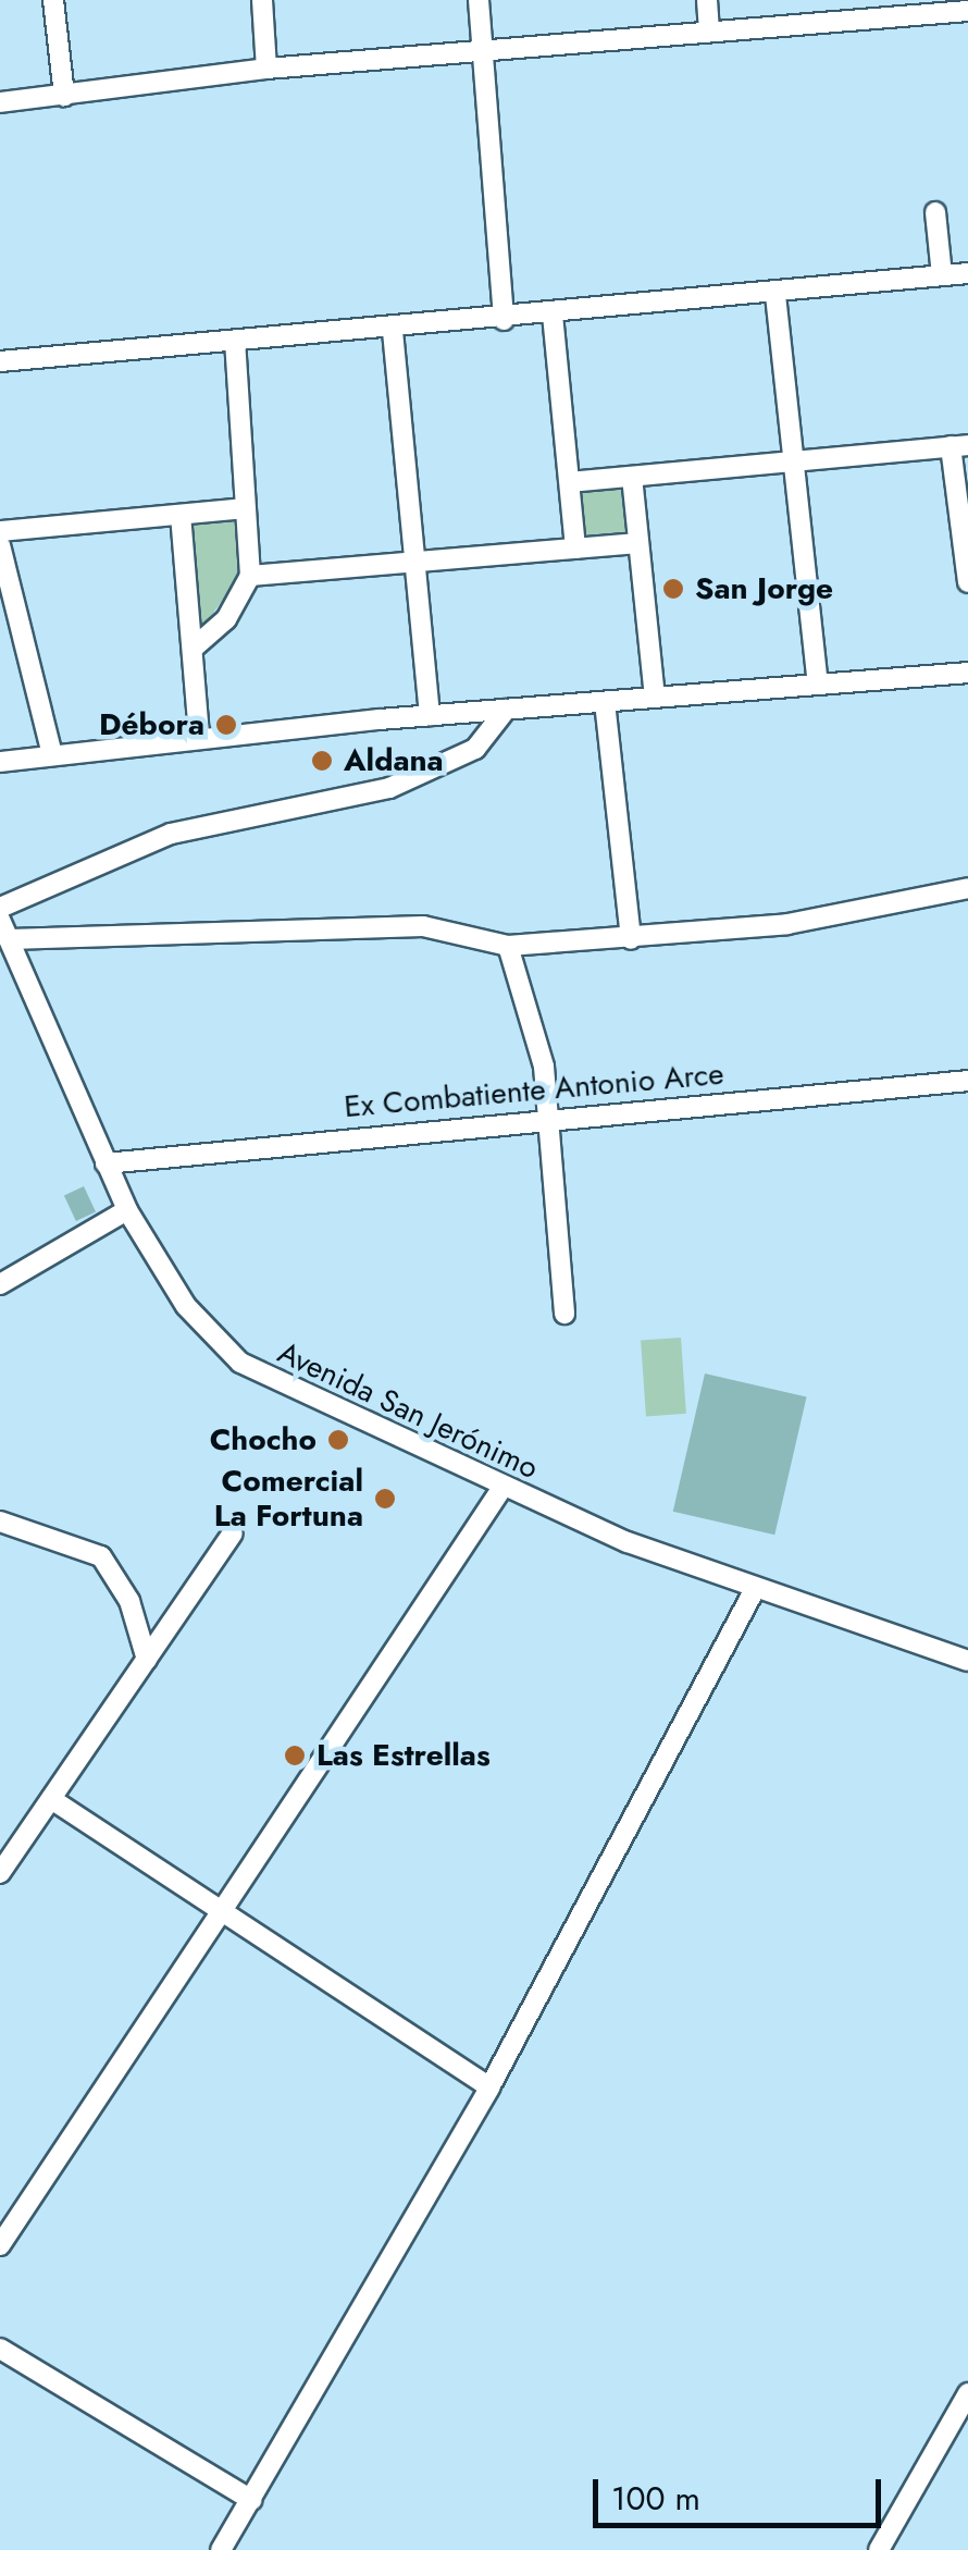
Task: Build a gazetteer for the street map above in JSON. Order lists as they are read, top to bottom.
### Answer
{
  "streets": {
    "street": ["Ex Combatiente Antonio Arce", "Avenida San Jerónimo"]
  },
  "crossings": [
    ["Ex Combatiente Antonio Arce", "Avenida San Jerónimo"]
  ],
  "places": [
    "San Jorge",
    "Débora",
    "Aldana",
    "Chocho",
    "Comercial La Fortuna",
    "Las Estrellas"
  ],
  "scale_bar": "100 m"
}
